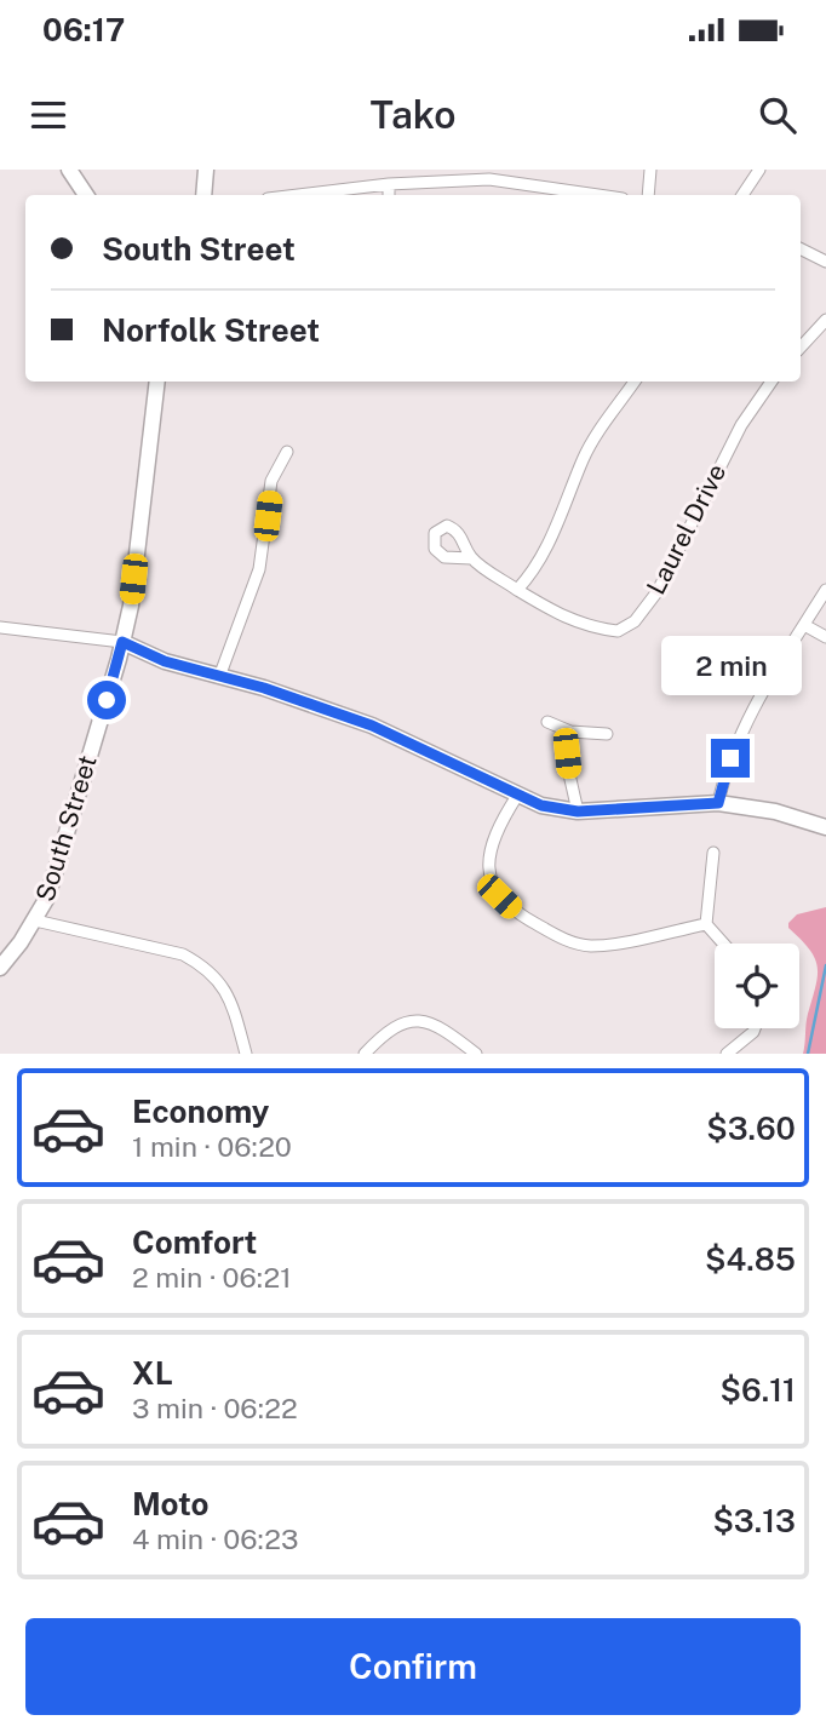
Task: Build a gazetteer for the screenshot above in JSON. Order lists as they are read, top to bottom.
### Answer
{
  "streets": {
    "street": ["Laurel Drive", "South Street"]
  },
  "page": {
    "status": "06:17",
    "header": "Tako",
    "banner": ["South Street", "Norfolk Street"],
    "bubble": "2 min",
    "list": [
      {
        "name": "Economy",
        "note": "1 min · 06:20",
        "value": "$3.60"
      },
      {
        "name": "Comfort",
        "note": "2 min · 06:21",
        "value": "$4.85"
      },
      {
        "name": "XL",
        "note": "3 min · 06:22",
        "value": "$6.11"
      },
      {
        "name": "Moto",
        "note": "4 min · 06:23",
        "value": "$3.13"
      }
    ],
    "buttons": "Confirm"
  }
}
